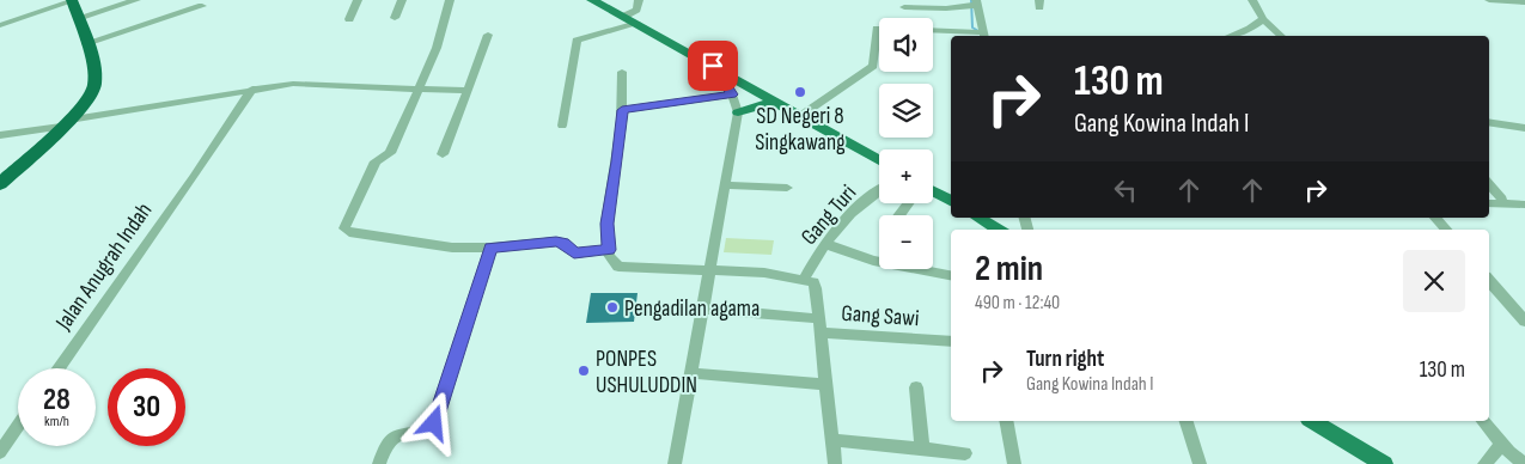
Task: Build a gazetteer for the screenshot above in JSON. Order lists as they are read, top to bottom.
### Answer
{
  "streets": {
    "street": ["Gang Turi", "Jalan Anugrah Indah", "Gang Sawi"]
  },
  "places": ["SD Negeri 8 Singkawang", "Pengadilan agama", "PONPES USHULUDDIN"],
  "page": {
    "map_buttons": ["+", "−"],
    "turn": ["130 m", "Gang Kowina Indah I"],
    "heading": ["2 min", "490 m · 12:40"],
    "list": [
      {
        "name": "Turn right",
        "note": "Gang Kowina Indah I",
        "value": "130 m"
      }
    ],
    "speed": "28 km/h",
    "limit": "30"
  }
}
